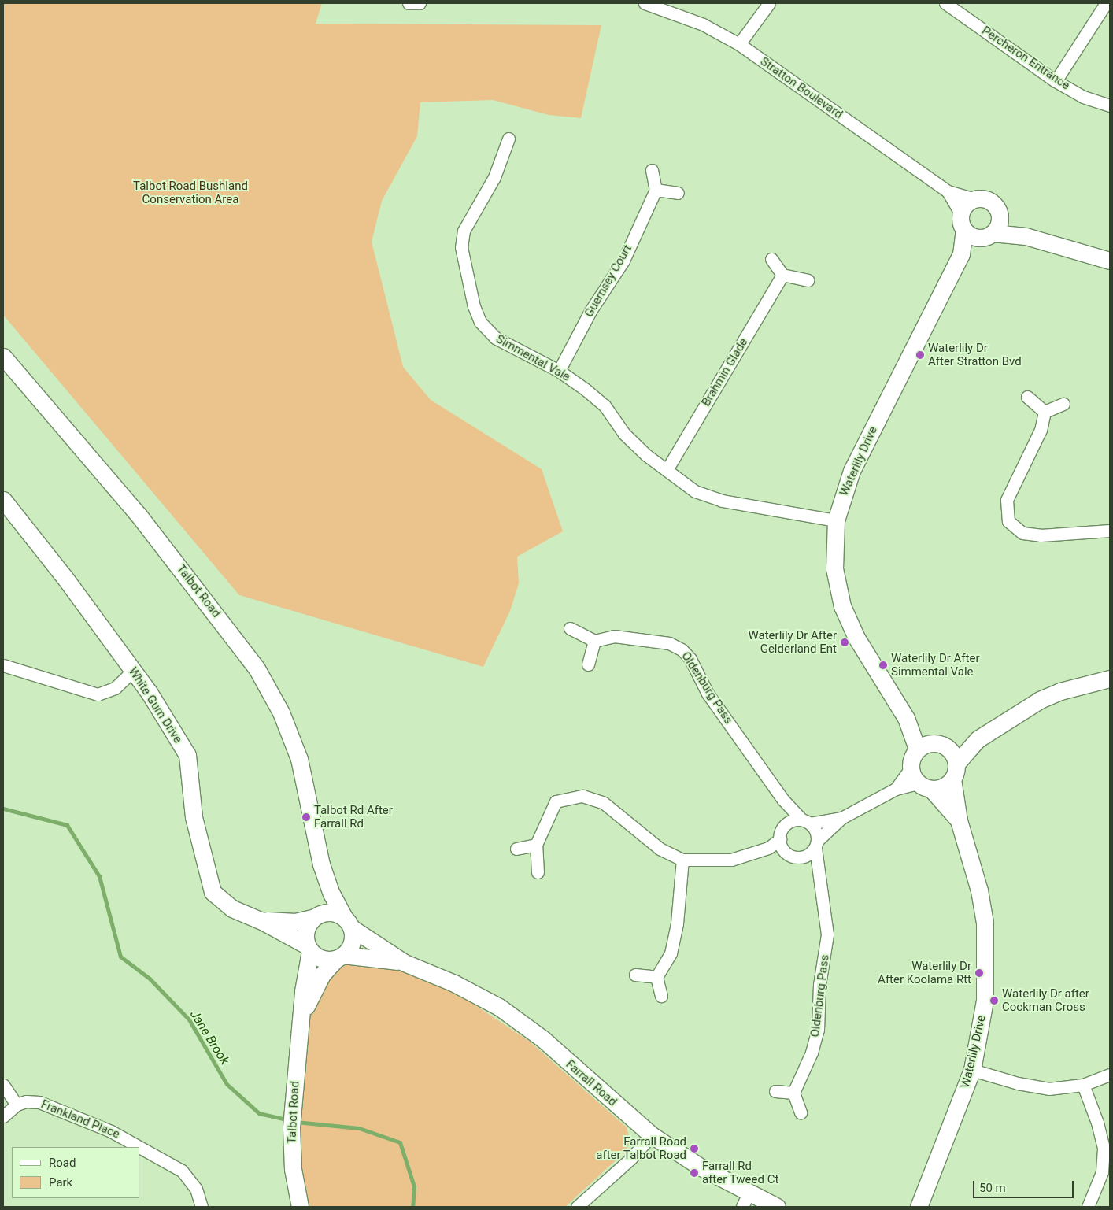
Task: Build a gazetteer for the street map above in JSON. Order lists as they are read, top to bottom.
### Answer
{
  "streets": {
    "street": [
      "Percheron Entrance",
      "Stratton Boulevard",
      "Guernsey Court",
      "Simmental Vale",
      "Brahmin Glade",
      "Waterlily Drive",
      "Talbot Road",
      "Oldenburg Pass",
      "White Gum Drive",
      "Farrall Road",
      "Frankland Place"
    ]
  },
  "crossings": [
    ["Stratton Boulevard", "Waterlily Drive"],
    ["Guernsey Court", "Simmental Vale"],
    ["Simmental Vale", "Brahmin Glade"],
    ["Simmental Vale", "Waterlily Drive"],
    ["Talbot Road", "White Gum Drive"],
    ["Talbot Road", "Farrall Road"],
    ["White Gum Drive", "Farrall Road"]
  ],
  "water": ["Jane Brook"],
  "parks": ["Talbot Road Bushland Conservation Area"],
  "places": [
    "Waterlily Dr After Stratton Bvd",
    "Waterlily Dr After Gelderland Ent",
    "Waterlily Dr After Simmental Vale",
    "Talbot Rd After Farrall Rd",
    "Waterlily Dr After Koolama Rtt",
    "Waterlily Dr after Cockman Cross",
    "Farrall Road after Talbot Road",
    "Farrall Rd after Tweed Ct"
  ],
  "legend": ["Road", "Park"],
  "scale_bar": "50 m"
}
